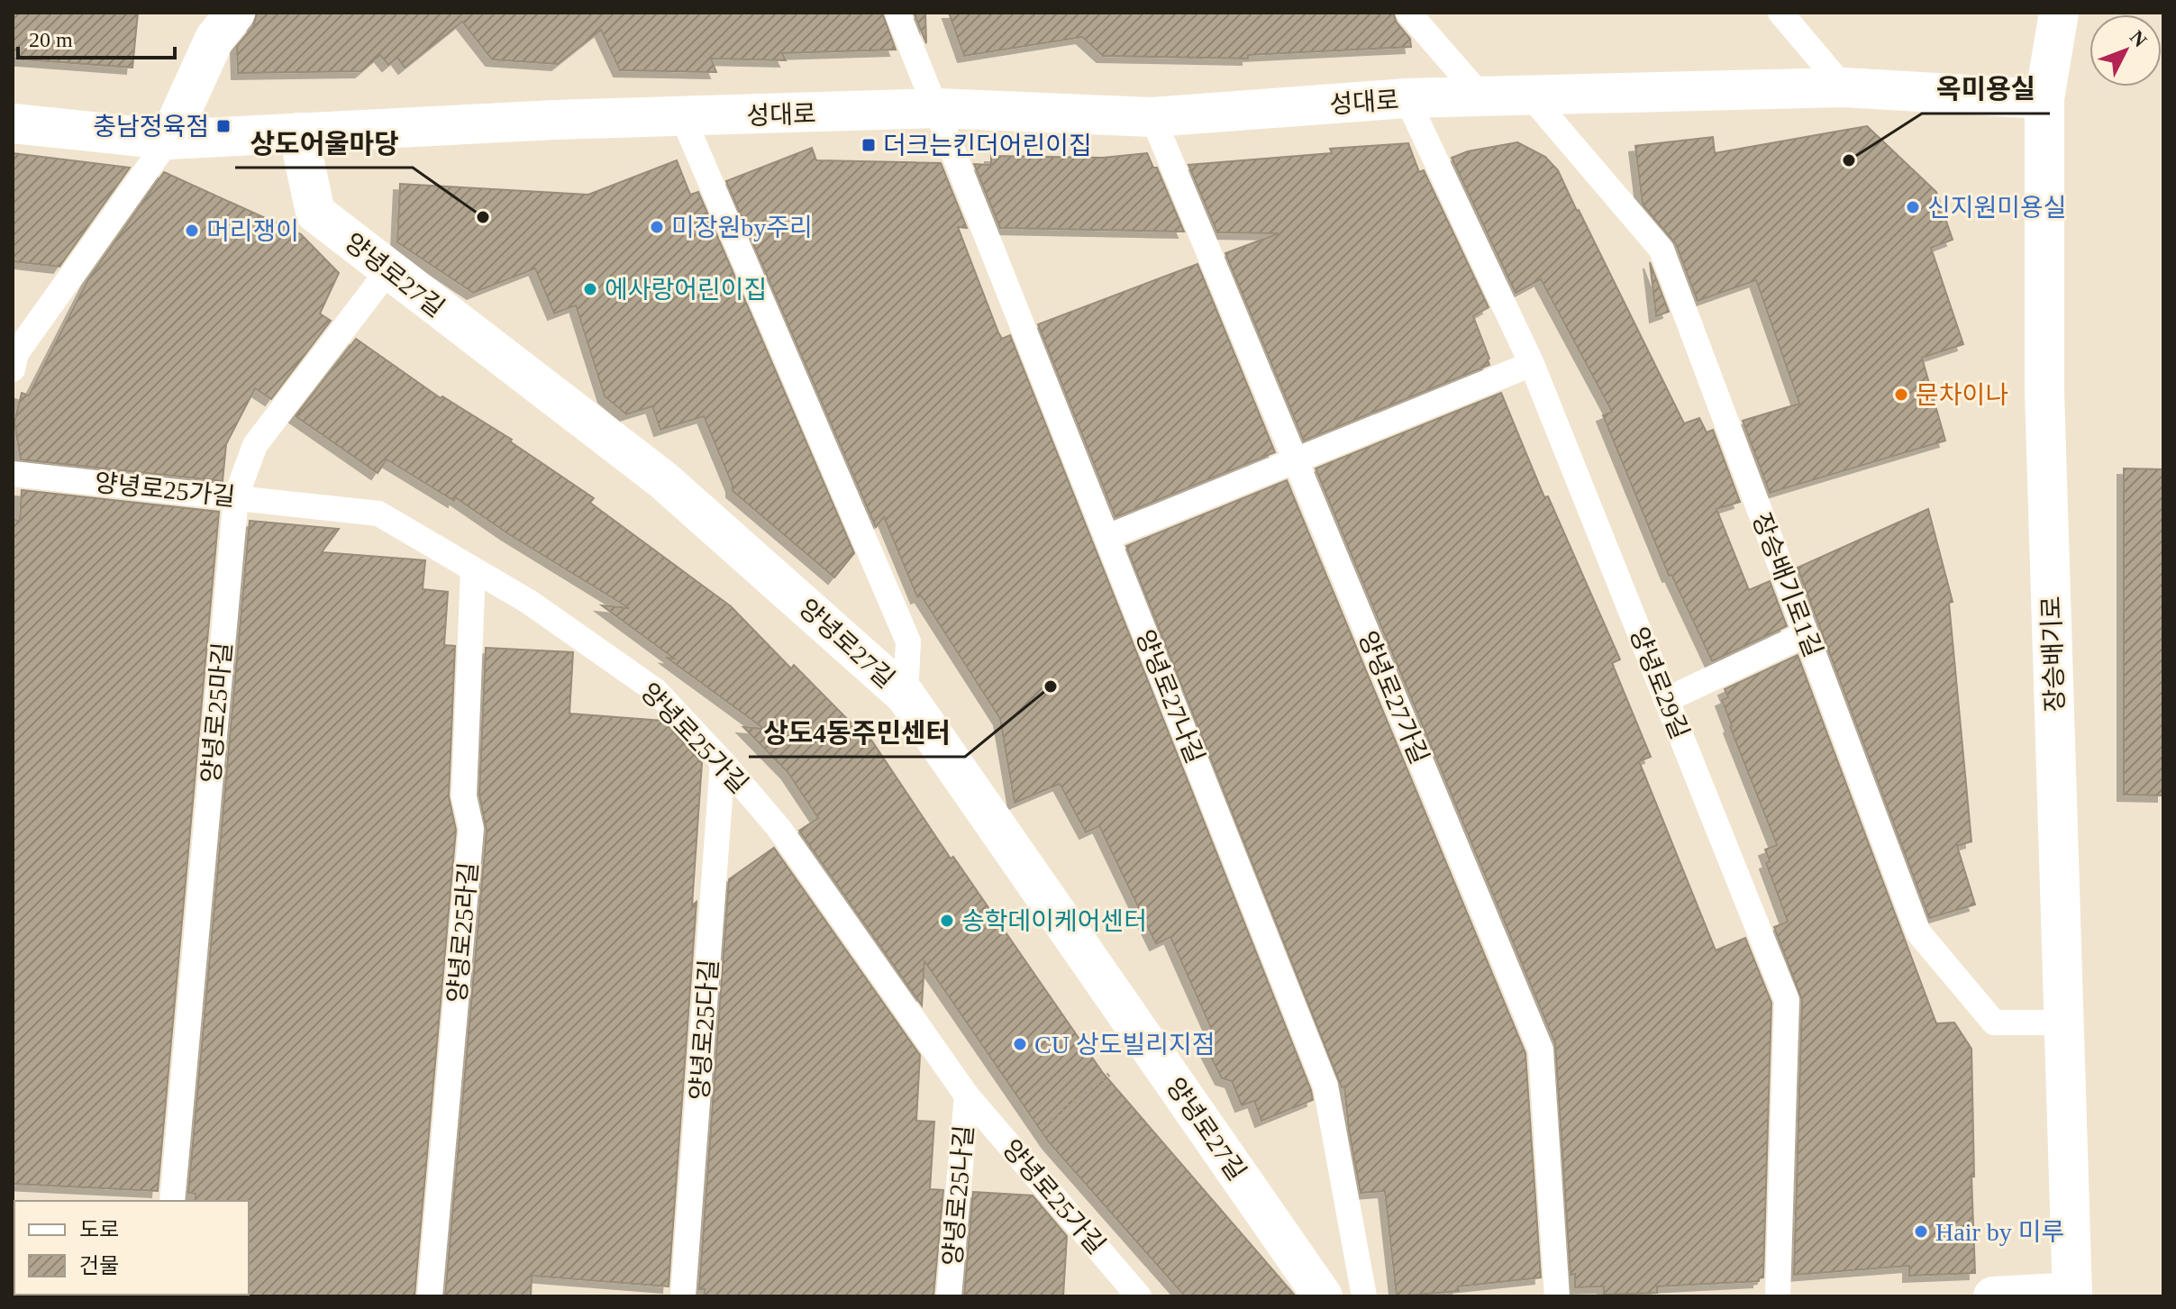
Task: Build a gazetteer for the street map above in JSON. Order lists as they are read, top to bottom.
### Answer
{
  "streets": {
    "street": ["성대로", "양녕로27길", "장승배기로"],
    "lane": [
      "양녕로25가길",
      "장승배기로1길",
      "양녕로29길",
      "양녕로27나길",
      "양녕로27가길",
      "양녕로25마길",
      "양녕로25라길",
      "양녕로25다길",
      "양녕로25나길"
    ]
  },
  "crossings": [
    ["성대로", "양녕로27길"],
    ["성대로", "장승배기로1길"],
    ["성대로", "장승배기로"],
    ["성대로", "양녕로29길"],
    ["성대로", "양녕로27나길"],
    ["성대로", "양녕로27가길"],
    ["양녕로27길", "양녕로25마길"],
    ["양녕로25가길", "양녕로25마길"],
    ["양녕로25가길", "양녕로25라길"],
    ["양녕로25가길", "양녕로25다길"],
    ["양녕로25가길", "양녕로25나길"],
    ["장승배기로1길", "장승배기로"]
  ],
  "places": {
    "transit": ["충남정육점", "더크는킨더어린이집"],
    "other": [
      "옥미용실",
      "신지원미용실",
      "상도어울마당",
      "미장원by주리",
      "머리쟁이",
      "에사랑어린이집",
      "문차이나",
      "상도4동주민센터",
      "송학데이케어센터",
      "CU 상도빌리지점",
      "Hair by 미루"
    ]
  },
  "legend": ["도로", "건물"],
  "scale_bar": "20 m",
  "north": "top right"
}
